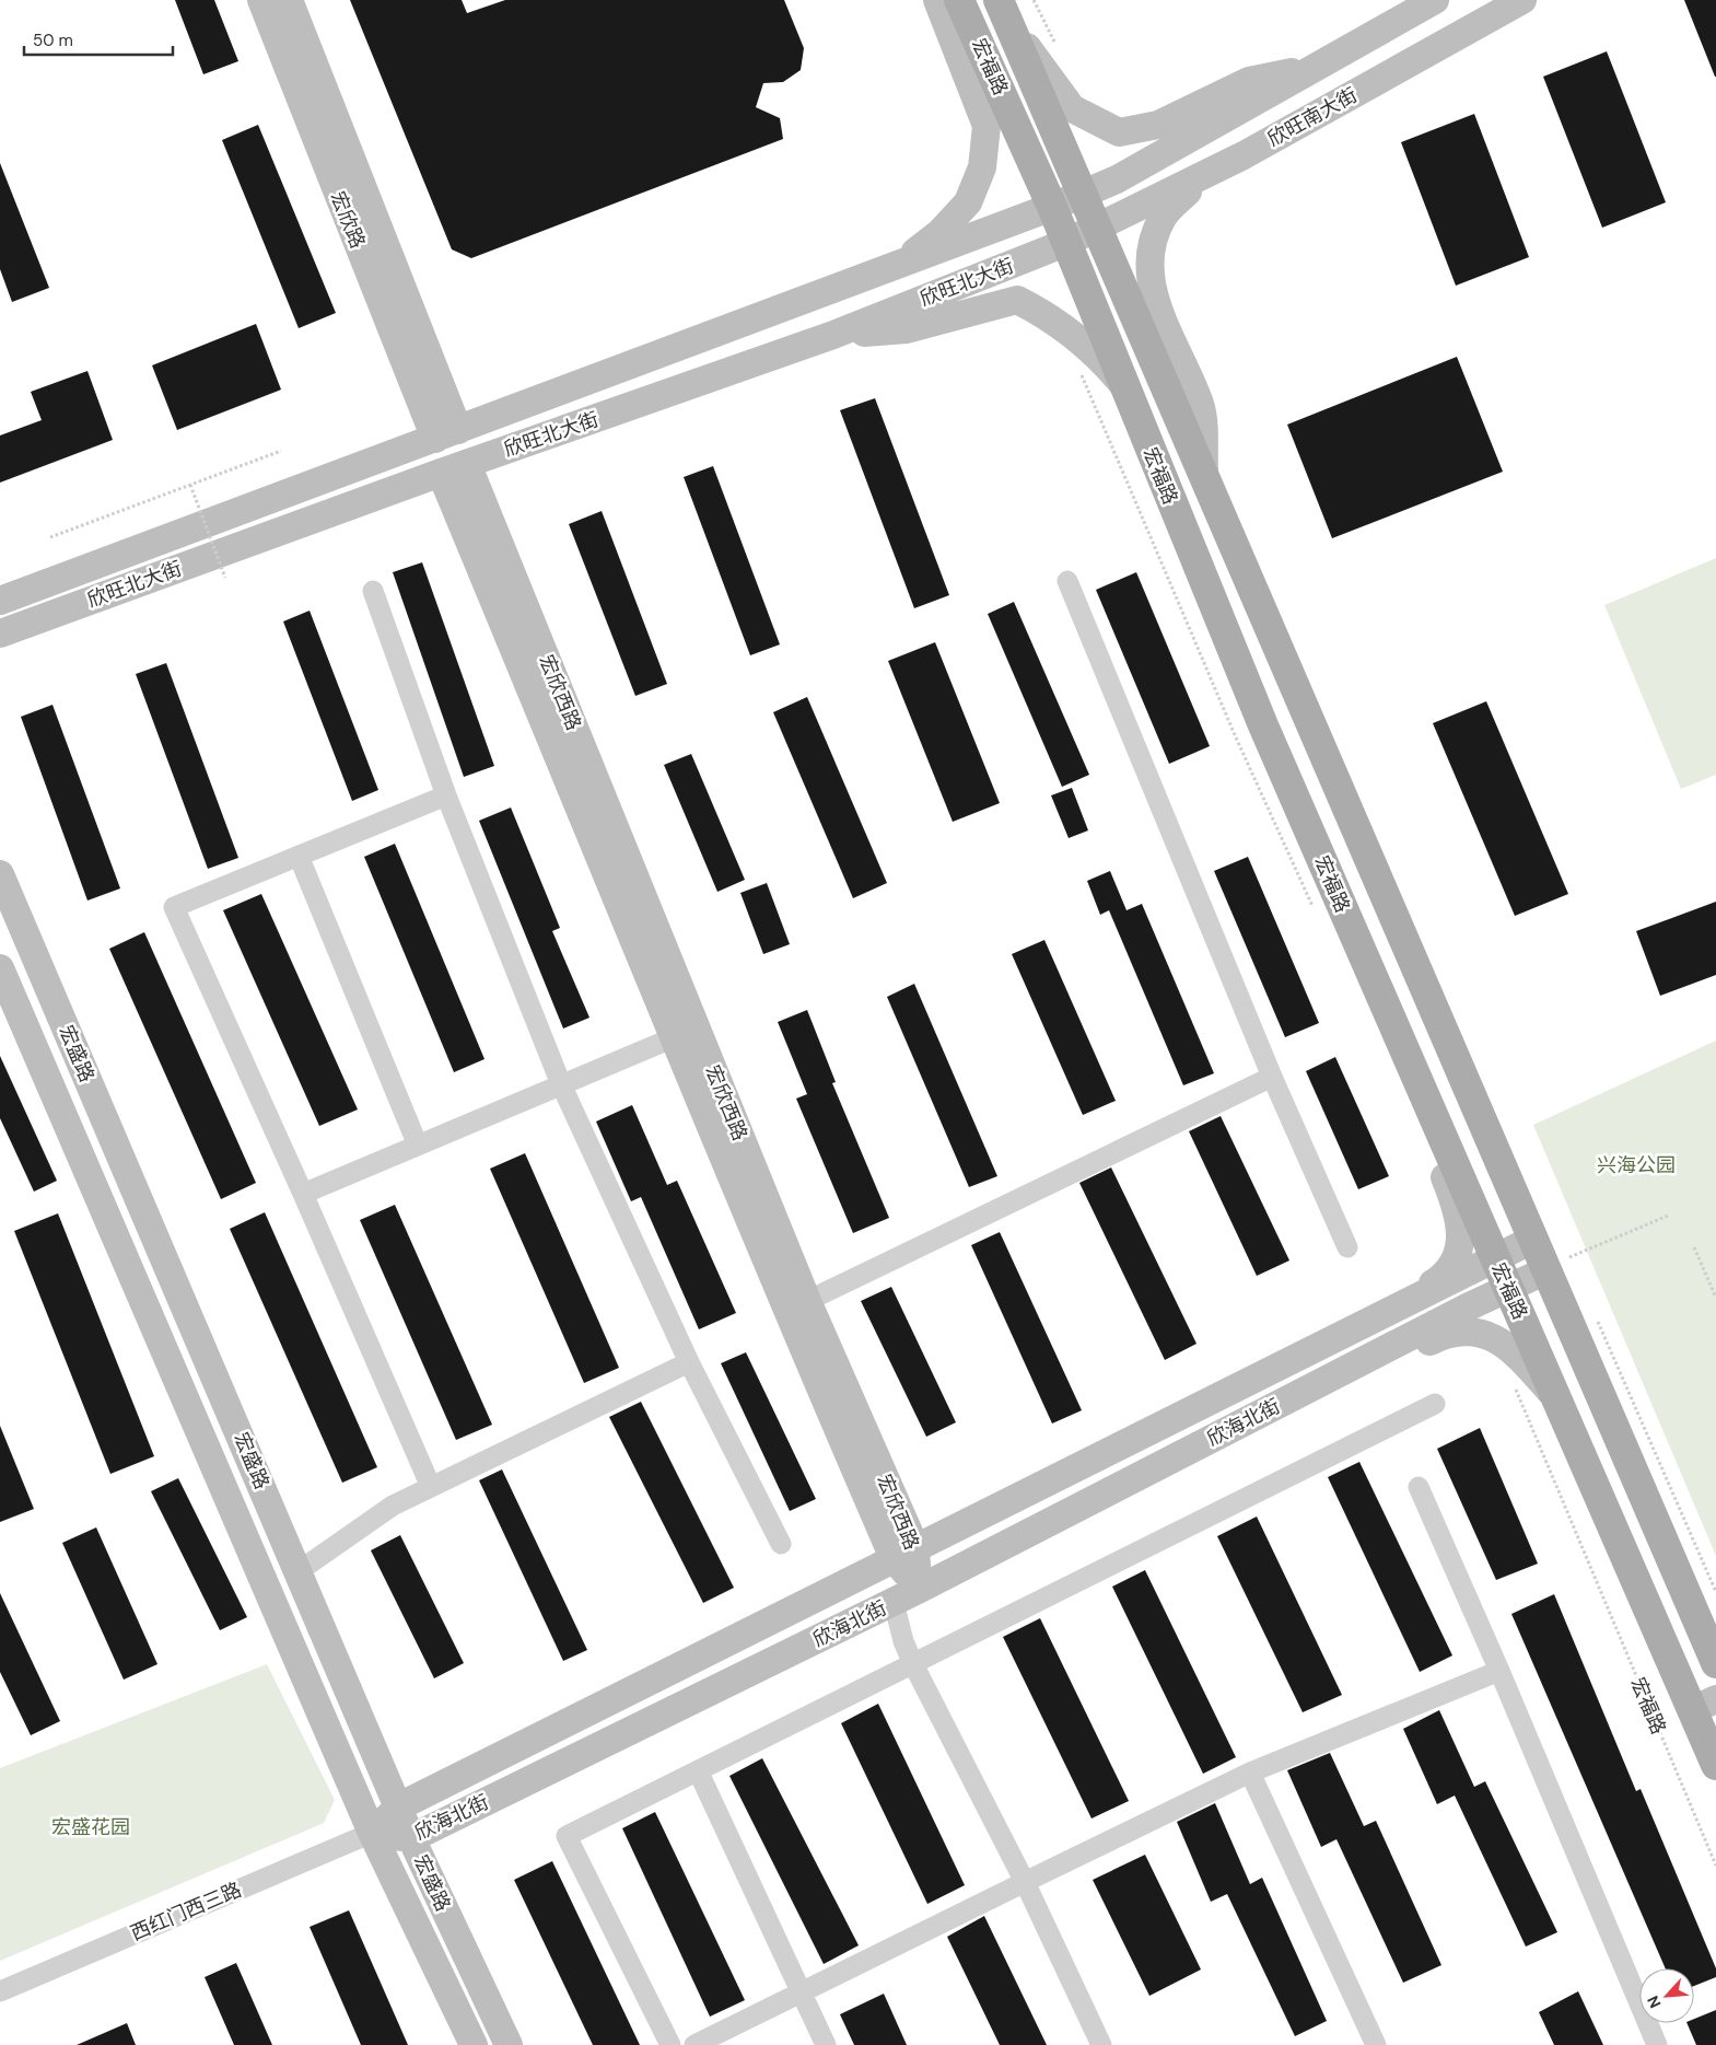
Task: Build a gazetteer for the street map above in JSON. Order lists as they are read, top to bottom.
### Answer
{
  "streets": {
    "main road": ["宏福路"],
    "street": [
      "欣旺南大街",
      "宏欣路",
      "欣旺北大街",
      "宏欣西路",
      "宏盛路",
      "欣海北街",
      "西红门西三路"
    ]
  },
  "crossings": [
    ["宏福路", "欣旺南大街"],
    ["宏福路", "欣旺北大街"],
    ["宏福路", "欣海北街"],
    ["欣旺南大街", "欣旺北大街"],
    ["宏欣路", "欣旺北大街"],
    ["欣旺北大街", "宏欣西路"],
    ["宏欣西路", "欣海北街"],
    ["宏盛路", "欣海北街"],
    ["宏盛路", "西红门西三路"],
    ["欣海北街", "西红门西三路"]
  ],
  "parks": ["兴海公园", "宏盛花园"],
  "scale_bar": "50 m",
  "north": "bottom left"
}
